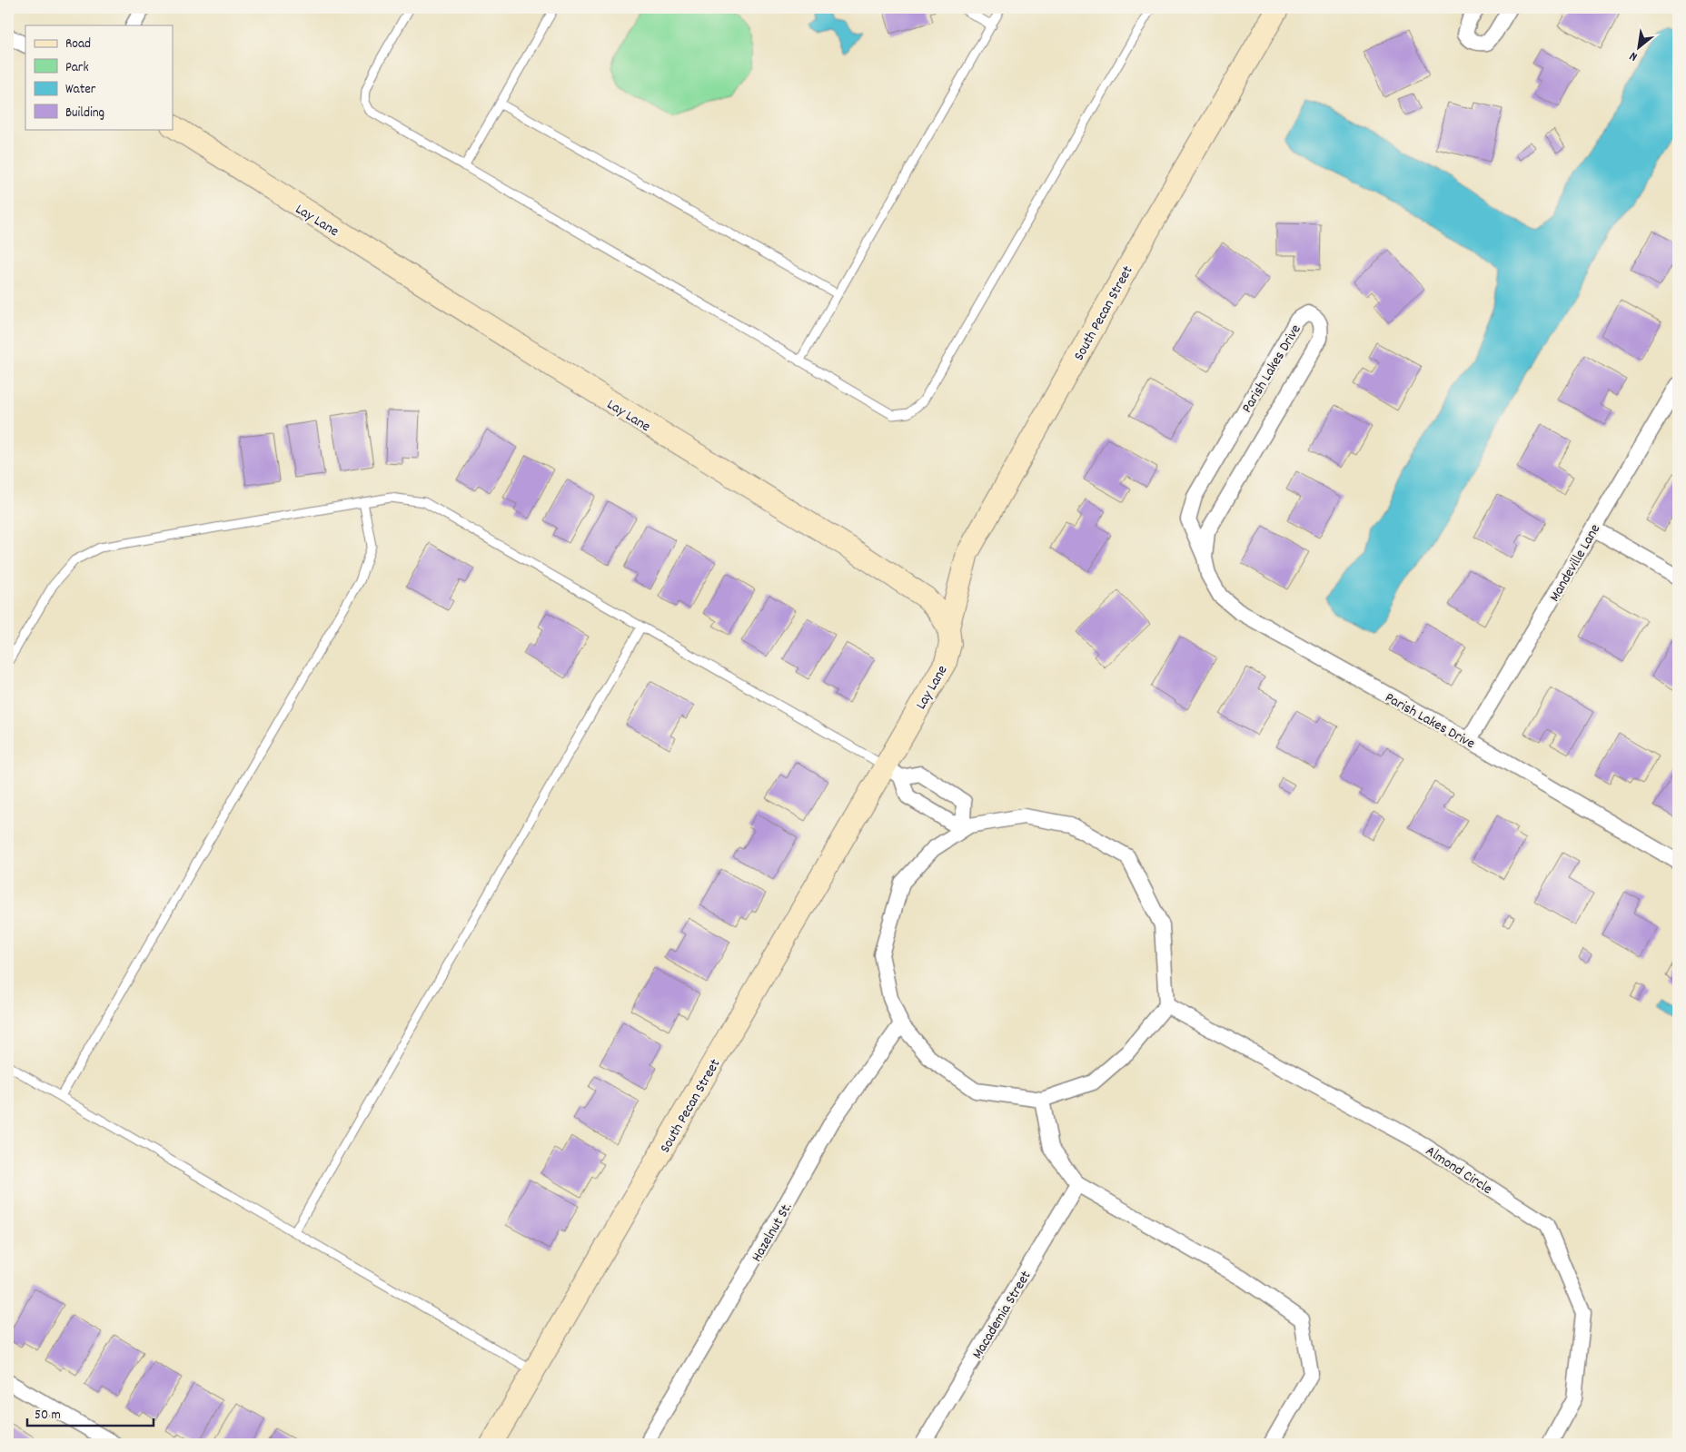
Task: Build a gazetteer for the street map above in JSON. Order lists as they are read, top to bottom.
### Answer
{
  "streets": {
    "street": [
      "Lay Lane",
      "South Pecan Street",
      "Parish Lakes Drive",
      "Mandeville Lane",
      "Almond Circle",
      "Hazelnut St.",
      "Macademia Street"
    ]
  },
  "crossings": [
    ["Lay Lane", "South Pecan Street"],
    ["Parish Lakes Drive", "Mandeville Lane"]
  ],
  "legend": [
    "Road",
    "Park",
    "Water",
    "Building"
  ],
  "scale_bar": "50 m",
  "north": "bottom left"
}
